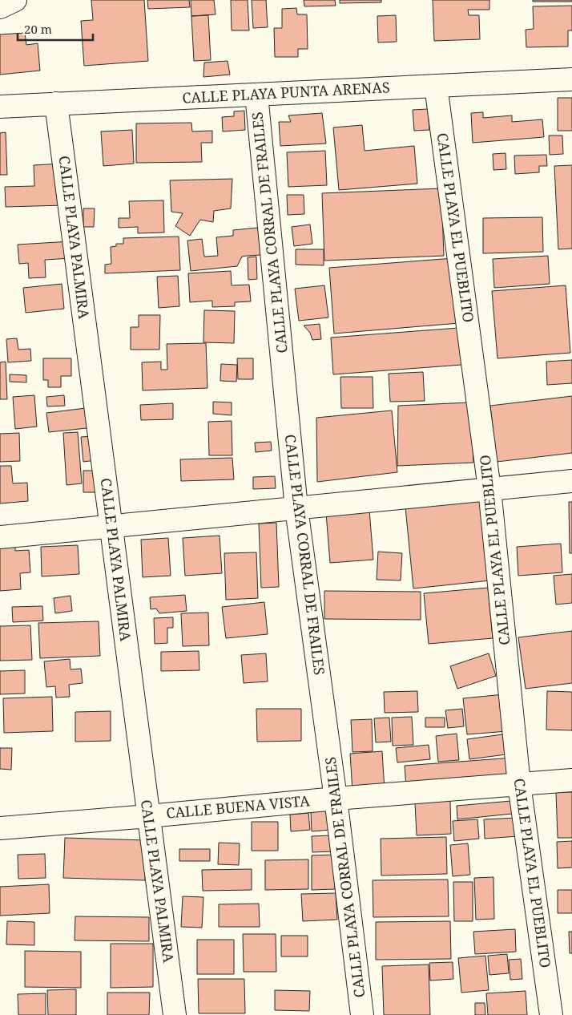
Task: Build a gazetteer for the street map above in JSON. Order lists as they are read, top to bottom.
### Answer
{
  "streets": {
    "street": [
      "CALLE PLAYA PUNTA ARENAS",
      "CALLE PLAYA EL PUEBLITO",
      "CALLE PLAYA CORRAL DE FRAILES",
      "CALLE PLAYA PALMIRA",
      "CALLE BUENA VISTA"
    ]
  },
  "crossings": [
    ["CALLE PLAYA PUNTA ARENAS", "CALLE PLAYA EL PUEBLITO"],
    ["CALLE PLAYA PUNTA ARENAS", "CALLE PLAYA CORRAL DE FRAILES"],
    ["CALLE PLAYA PUNTA ARENAS", "CALLE PLAYA PALMIRA"],
    ["CALLE PLAYA EL PUEBLITO", "CALLE BUENA VISTA"],
    ["CALLE PLAYA CORRAL DE FRAILES", "CALLE BUENA VISTA"],
    ["CALLE PLAYA PALMIRA", "CALLE BUENA VISTA"]
  ],
  "scale_bar": "20 m"
}
